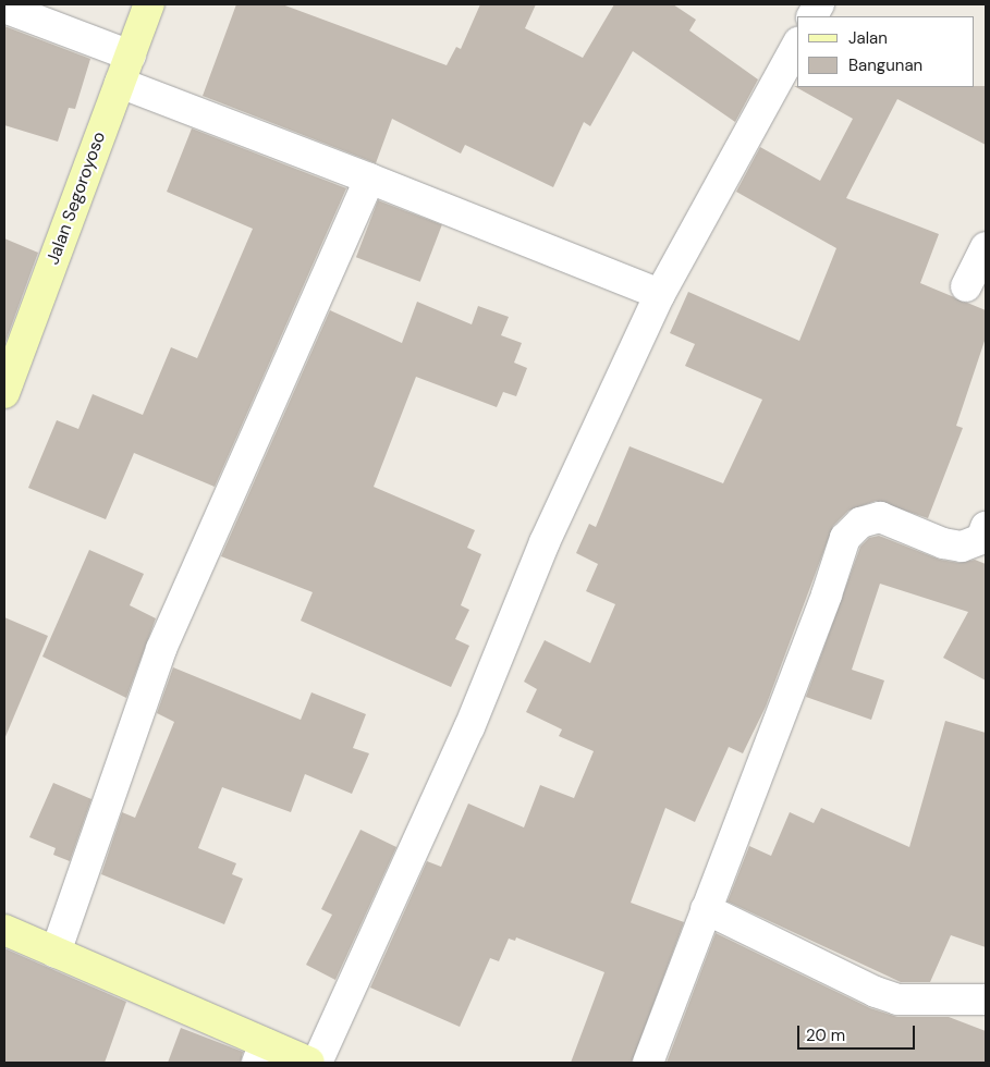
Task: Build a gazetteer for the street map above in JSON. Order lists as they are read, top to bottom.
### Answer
{
  "streets": {
    "main road": ["Jalan Segoroyoso"]
  },
  "legend": ["Jalan", "Bangunan"],
  "scale_bar": "20 m"
}
